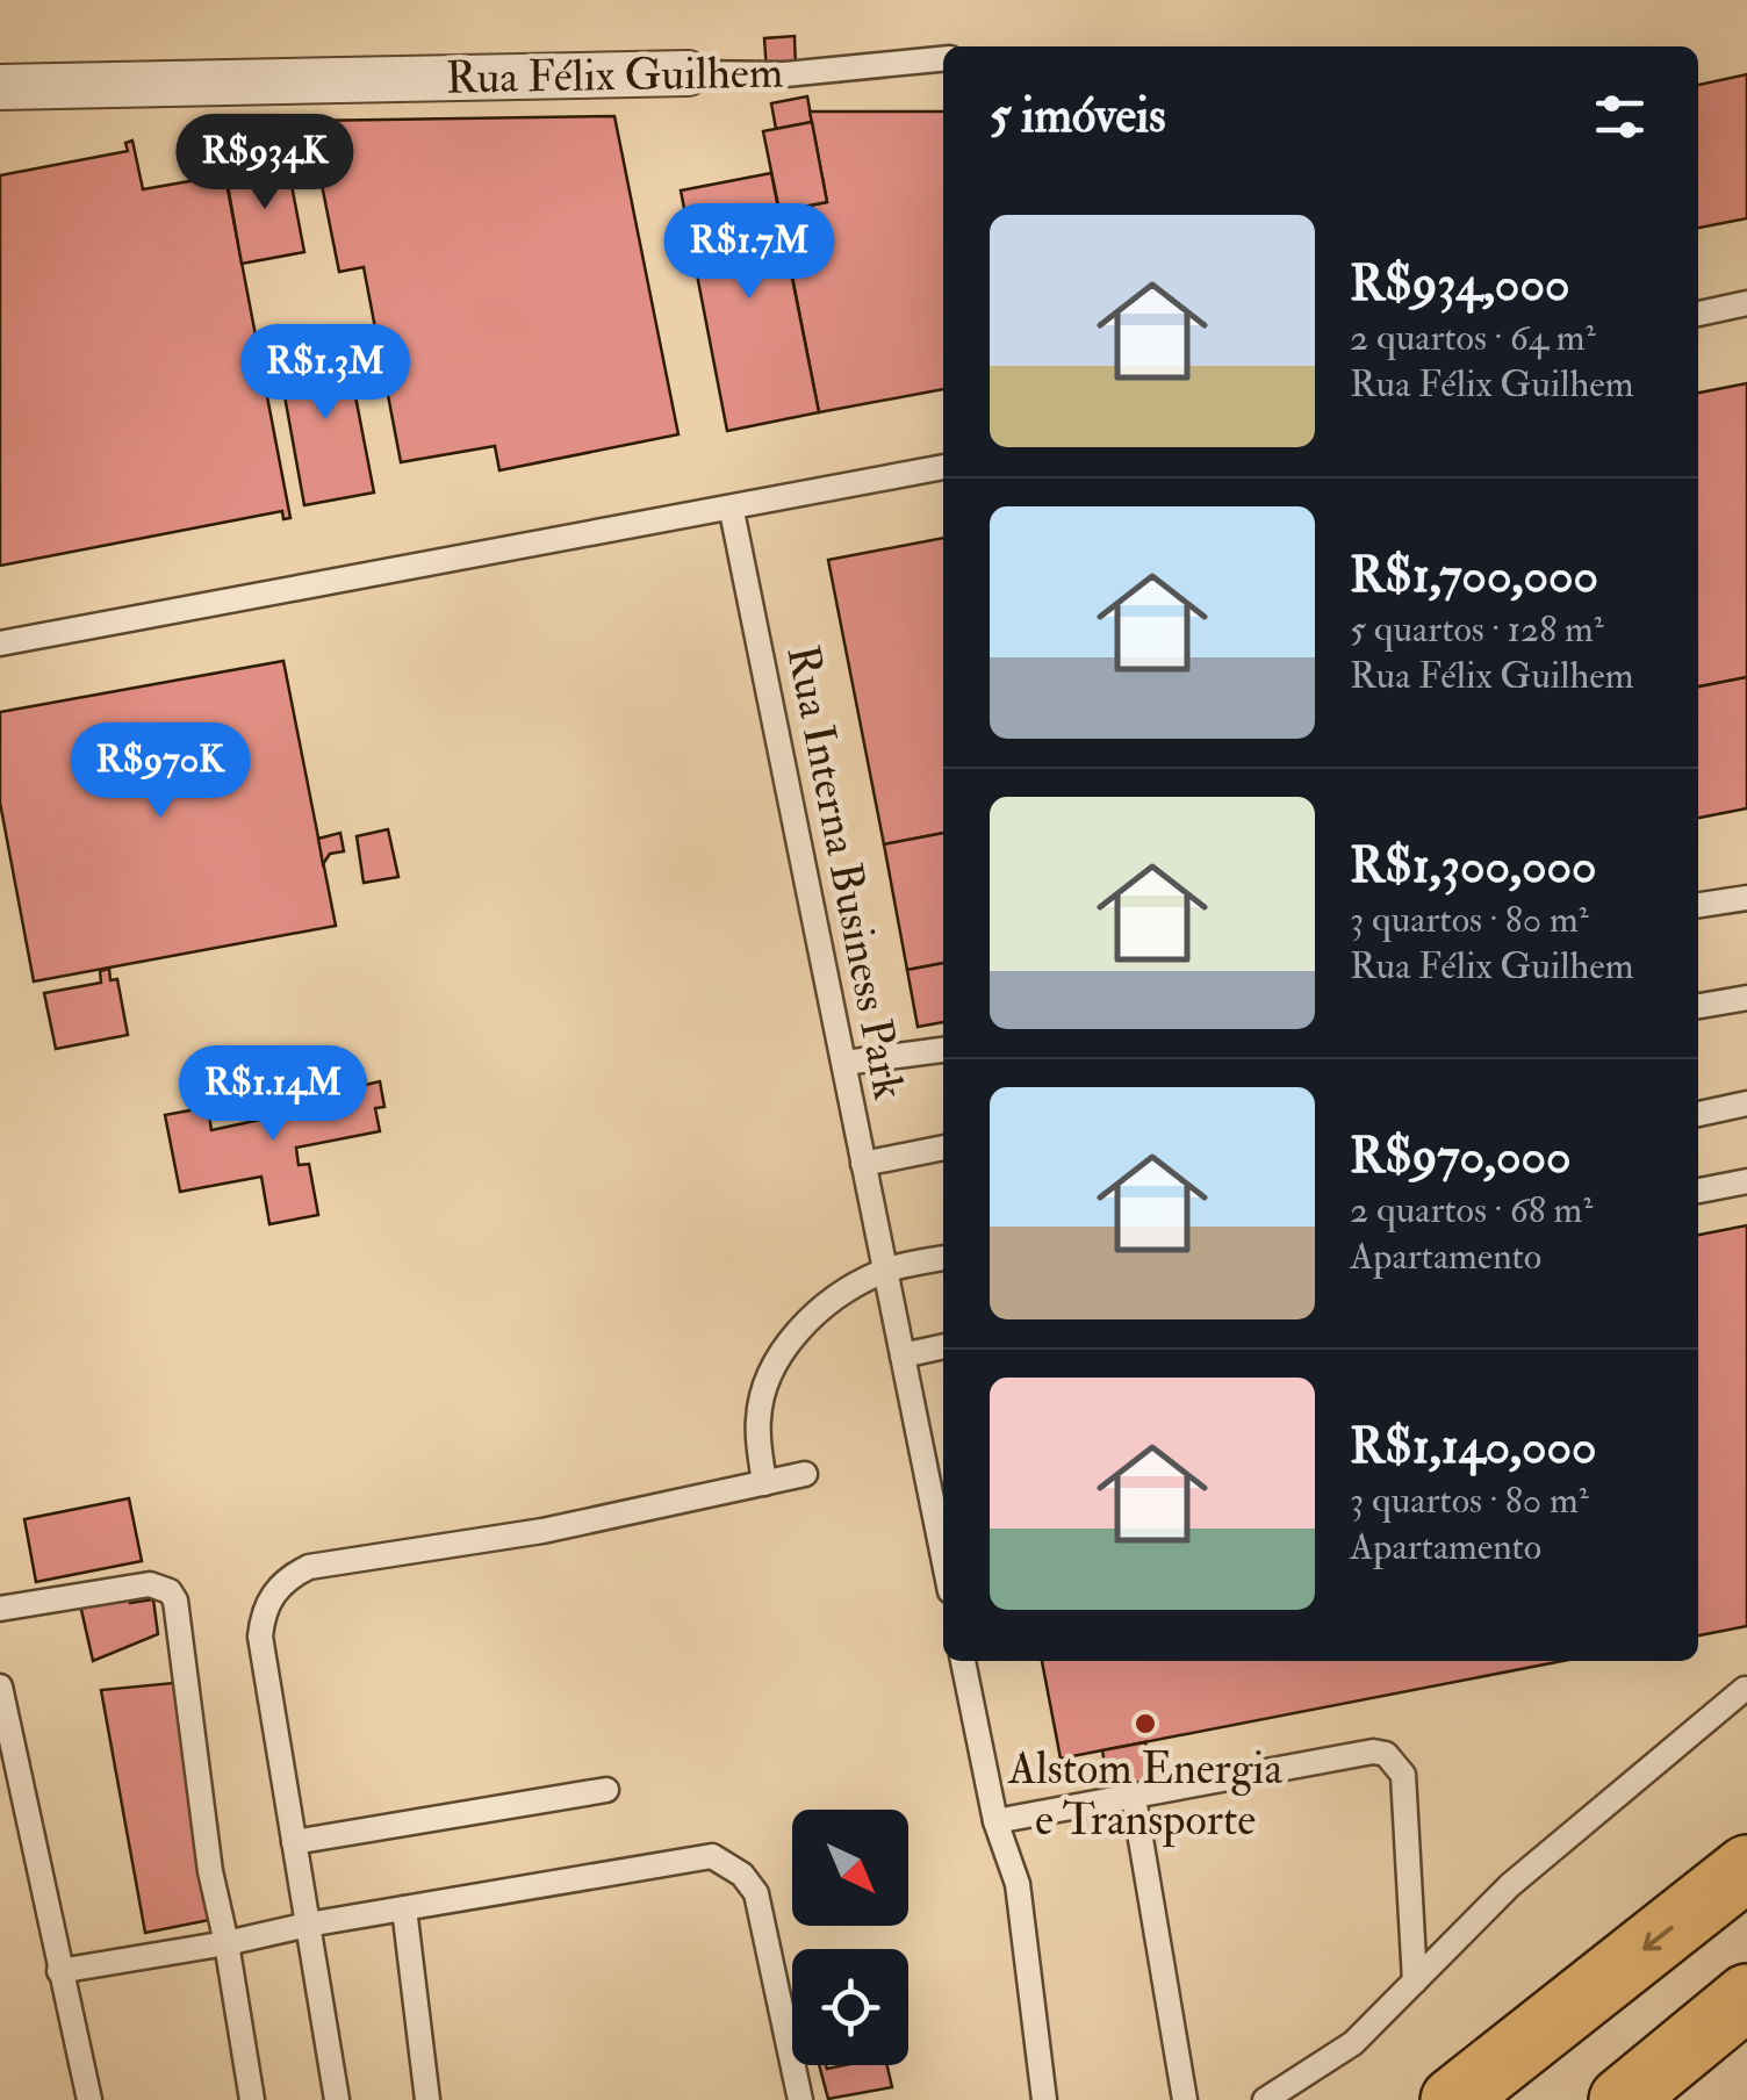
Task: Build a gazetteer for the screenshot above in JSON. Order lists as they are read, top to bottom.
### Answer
{
  "streets": {
    "street": ["Rua Félix Guilhem"],
    "lane": ["Rua Interna Business Park"]
  },
  "places": ["Alstom Energia e Transporte"],
  "north": "bottom right",
  "page": {
    "heading": "5 imóveis",
    "price": [
      "R$934K",
      "R$1.7M",
      "R$1.3M",
      "R$970K",
      "R$1.14M"
    ],
    "list": [
      {
        "name": "R$934,000",
        "note": "2 quartos · 64 m² · Rua Félix Guilhem"
      },
      {
        "name": "R$1,700,000",
        "note": "5 quartos · 128 m² · Rua Félix Guilhem"
      },
      {
        "name": "R$1,300,000",
        "note": "3 quartos · 80 m² · Rua Félix Guilhem"
      },
      {
        "name": "R$970,000",
        "note": "2 quartos · 68 m² · Apartamento"
      },
      {
        "name": "R$1,140,000",
        "note": "3 quartos · 80 m² · Apartamento"
      }
    ]
  }
}
